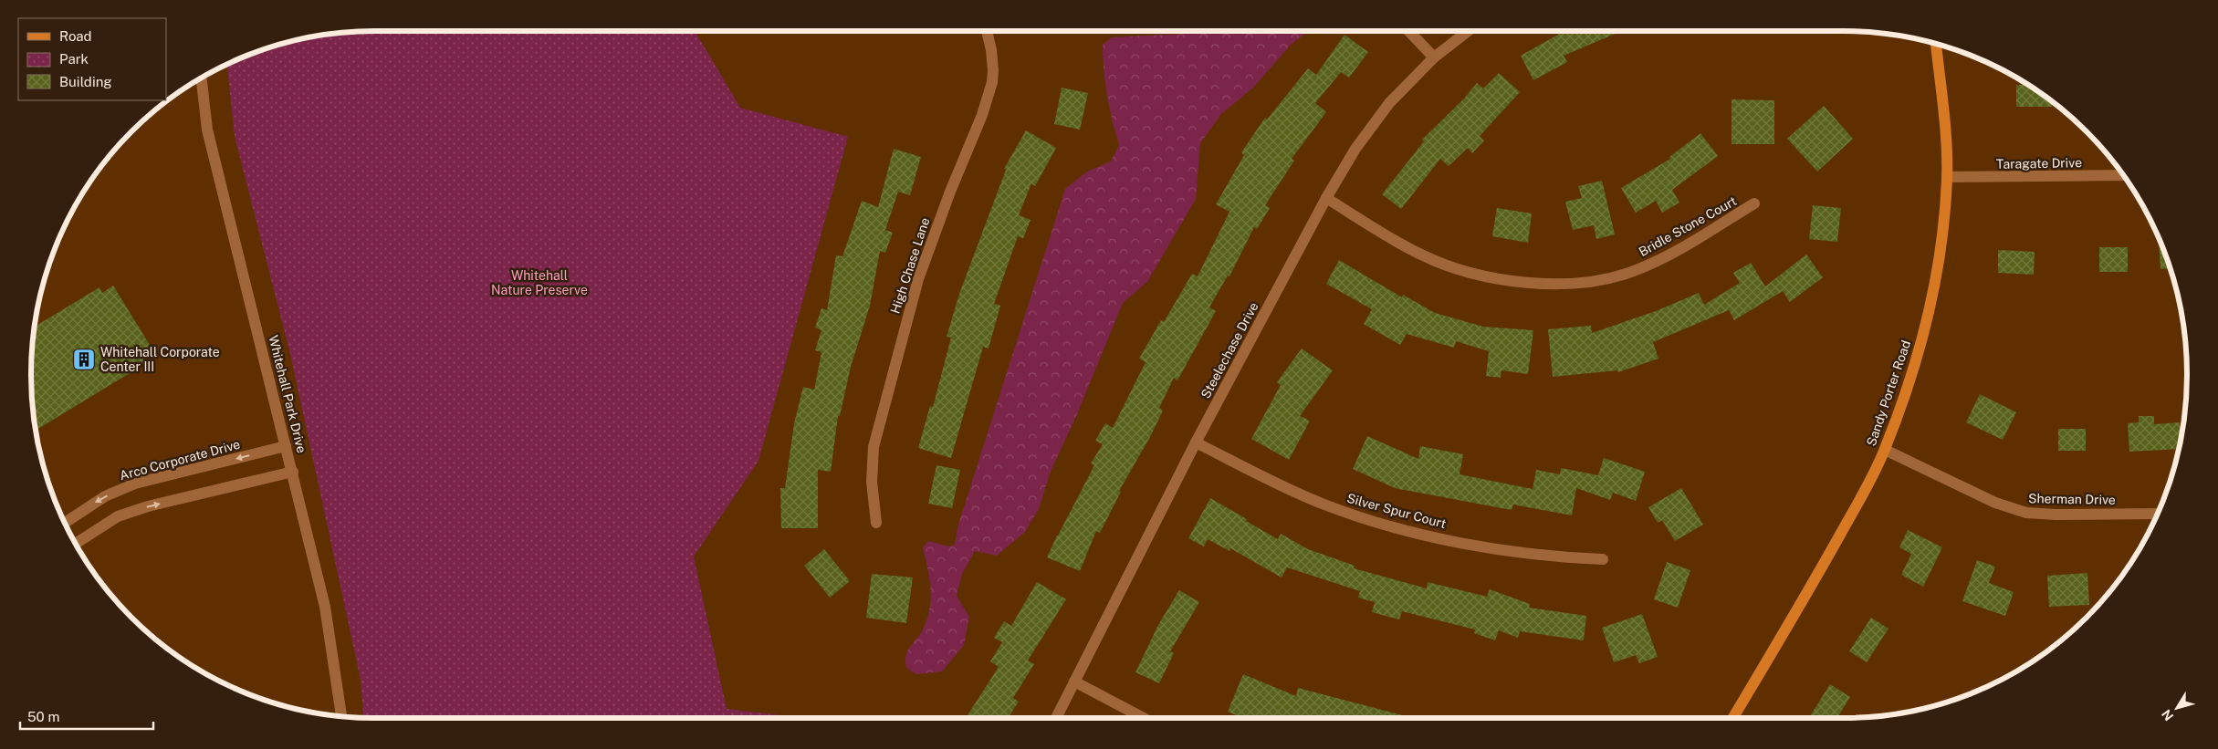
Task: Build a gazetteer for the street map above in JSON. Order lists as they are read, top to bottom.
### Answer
{
  "streets": {
    "street": [
      "Taragate Drive",
      "Bridle Stone Court",
      "High Chase Lane",
      "Steelechase Drive",
      "Sandy Porter Road",
      "Whitehall Park Drive",
      "Arco Corporate Drive",
      "Sherman Drive",
      "Silver Spur Court"
    ]
  },
  "crossings": [
    ["Taragate Drive", "Sandy Porter Road"],
    ["Bridle Stone Court", "Steelechase Drive"],
    ["Steelechase Drive", "Silver Spur Court"],
    ["Sandy Porter Road", "Sherman Drive"],
    ["Whitehall Park Drive", "Arco Corporate Drive"]
  ],
  "parks": ["Whitehall Nature Preserve"],
  "places": {
    "building": ["Whitehall Corporate Center III"]
  },
  "legend": ["Road", "Park", "Building"],
  "scale_bar": "50 m",
  "north": "bottom left"
}
